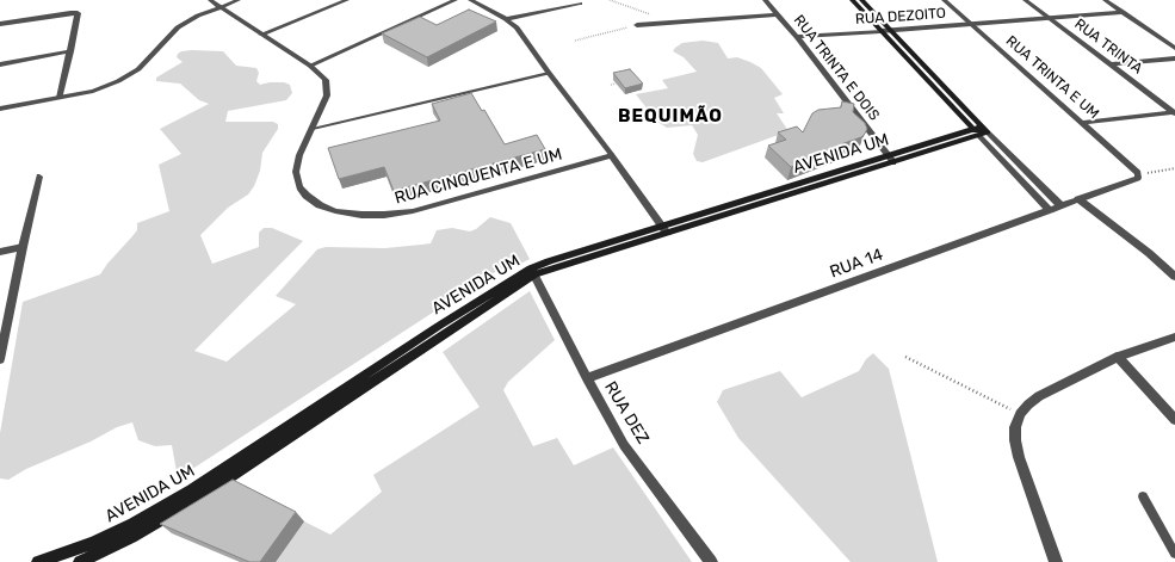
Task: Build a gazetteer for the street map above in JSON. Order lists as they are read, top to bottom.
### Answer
{
  "streets": {
    "main road": ["AVENIDA UM"],
    "street": [
      "RUA DEZOITO",
      "RUA TRINTA",
      "RUA TRINTA E DOIS",
      "RUA TRINTA E UM",
      "RUA CINQUENTA E UM",
      "RUA 14",
      "RUA DEZ"
    ]
  },
  "crossings": [
    ["RUA DEZOITO", "RUA TRINTA"],
    ["RUA DEZOITO", "RUA TRINTA E DOIS"],
    ["RUA DEZOITO", "RUA TRINTA E UM"],
    ["RUA TRINTA E DOIS", "AVENIDA UM"],
    ["RUA TRINTA E UM", "RUA 14"],
    ["AVENIDA UM", "RUA DEZ"],
    ["RUA 14", "RUA DEZ"]
  ],
  "districts": ["BEQUIMÃO"]
}
